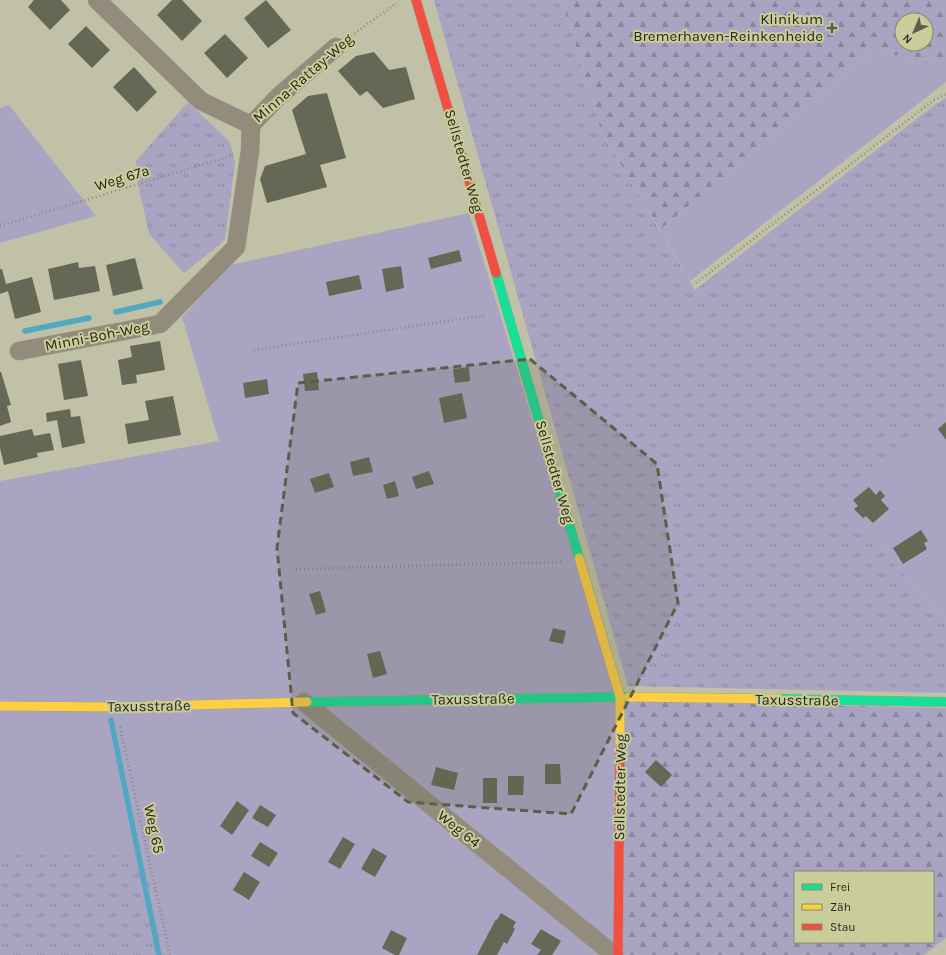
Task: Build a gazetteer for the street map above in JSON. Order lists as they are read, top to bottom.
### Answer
{
  "streets": {
    "street": [
      "Minna-Rattay-Weg",
      "Sellstedter Weg",
      "Minni-Boh-Weg",
      "Taxusstraße",
      "Weg 64"
    ],
    "path": ["Weg 67a", "Weg 65"]
  },
  "crossings": [
    ["Minna-Rattay-Weg", "Minni-Boh-Weg"],
    ["Sellstedter Weg", "Taxusstraße"],
    ["Weg 67a", "Minni-Boh-Weg"],
    ["Taxusstraße", "Weg 65"],
    ["Taxusstraße", "Weg 64"]
  ],
  "places": {
    "health": ["Klinikum Bremerhaven-Reinkenheide"]
  },
  "legend": ["Frei", "Zäh", "Stau"],
  "north": "bottom left"
}
